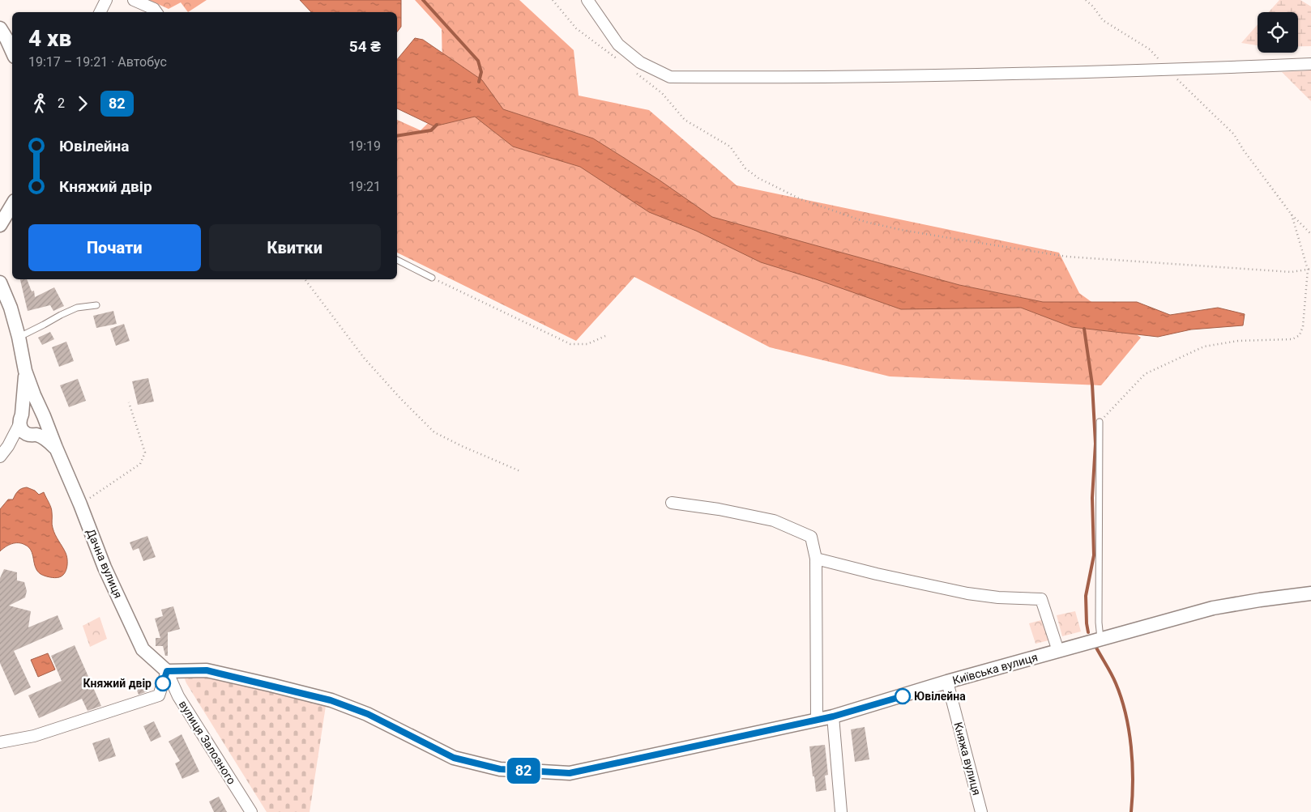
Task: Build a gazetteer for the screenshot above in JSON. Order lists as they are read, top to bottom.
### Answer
{
  "streets": {
    "street": [
      "Дачна вулиця",
      "Київська вулиця",
      "вулиця Залозного",
      "Княжа вулиця"
    ]
  },
  "crossings": [
    ["Дачна вулиця", "Київська вулиця"],
    ["Дачна вулиця", "вулиця Залозного"],
    ["Київська вулиця", "вулиця Залозного"],
    ["Київська вулиця", "Княжа вулиця"]
  ],
  "places": ["Княжий двір", "Ювілейна"],
  "lines": ["bus line 82"],
  "page": {
    "on_map": "82",
    "heading": ["4 хв", "19:17 – 19:21 · Автобус", "54 ₴"],
    "legs": ["2", "82"],
    "list": [
      {
        "name": "Ювілейна",
        "value": "19:19"
      },
      {
        "name": "Княжий двір",
        "value": "19:21"
      }
    ],
    "buttons": ["Почати", "Квитки"]
  }
}
